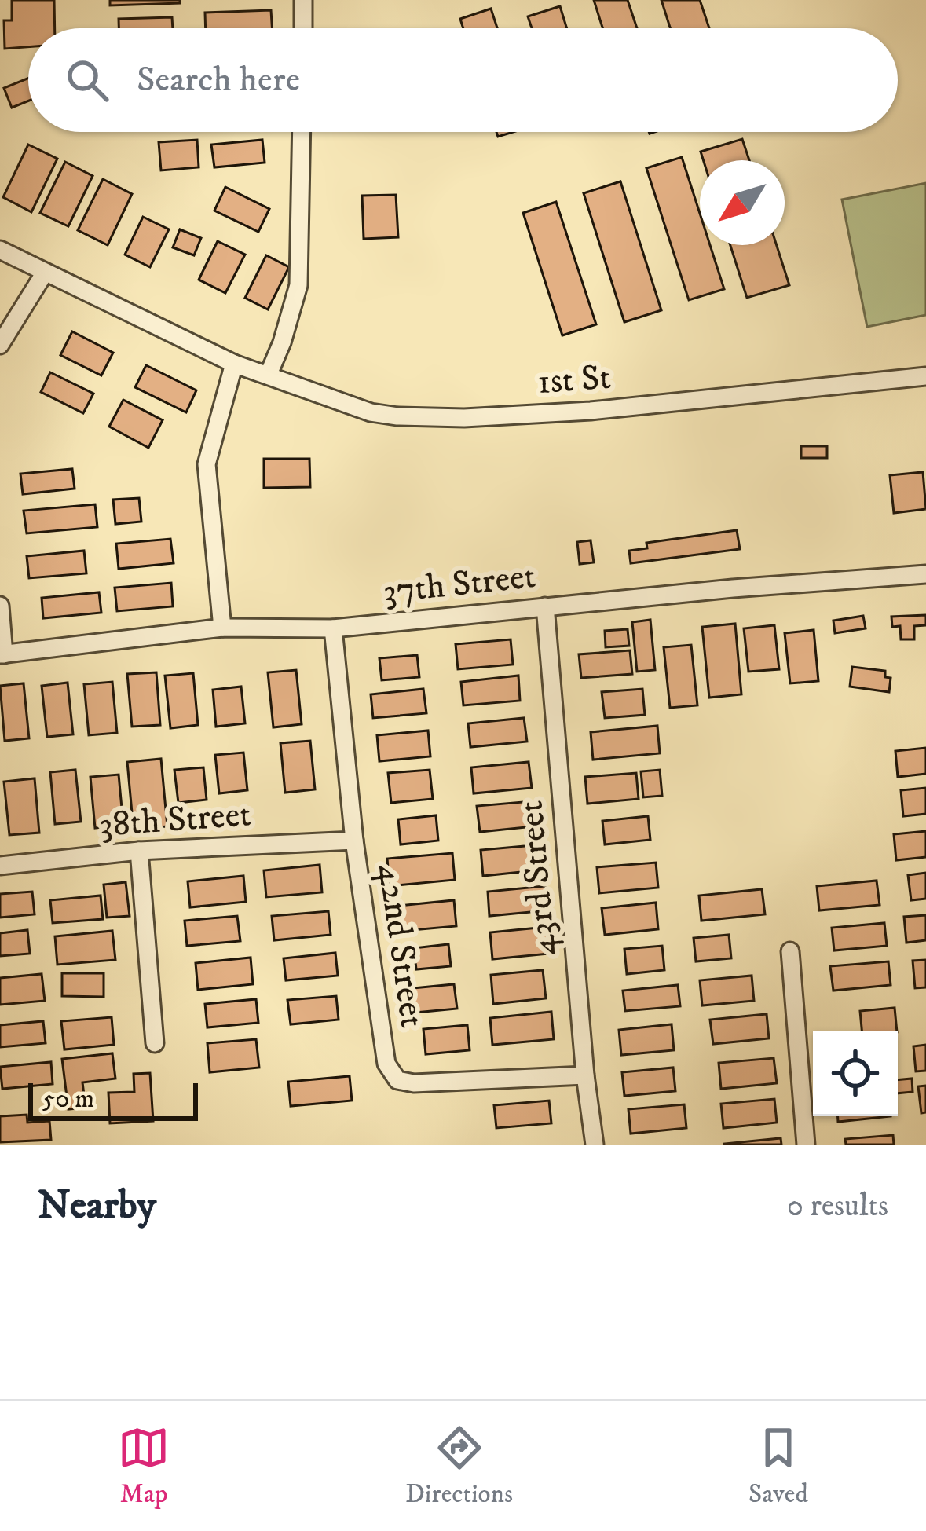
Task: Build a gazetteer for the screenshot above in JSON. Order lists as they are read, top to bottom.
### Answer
{
  "streets": {
    "street": [
      "1st St",
      "37th Street",
      "38th Street",
      "43rd Street",
      "42nd Street"
    ]
  },
  "crossings": [
    ["37th Street", "43rd Street"],
    ["37th Street", "42nd Street"],
    ["38th Street", "42nd Street"],
    ["43rd Street", "42nd Street"]
  ],
  "scale_bar": "50 m",
  "north": "bottom left",
  "page": {
    "search": "Search here",
    "scale": "50 m",
    "heading": ["Nearby", "0 results"],
    "nav": ["Map", "Directions", "Saved"]
  }
}
